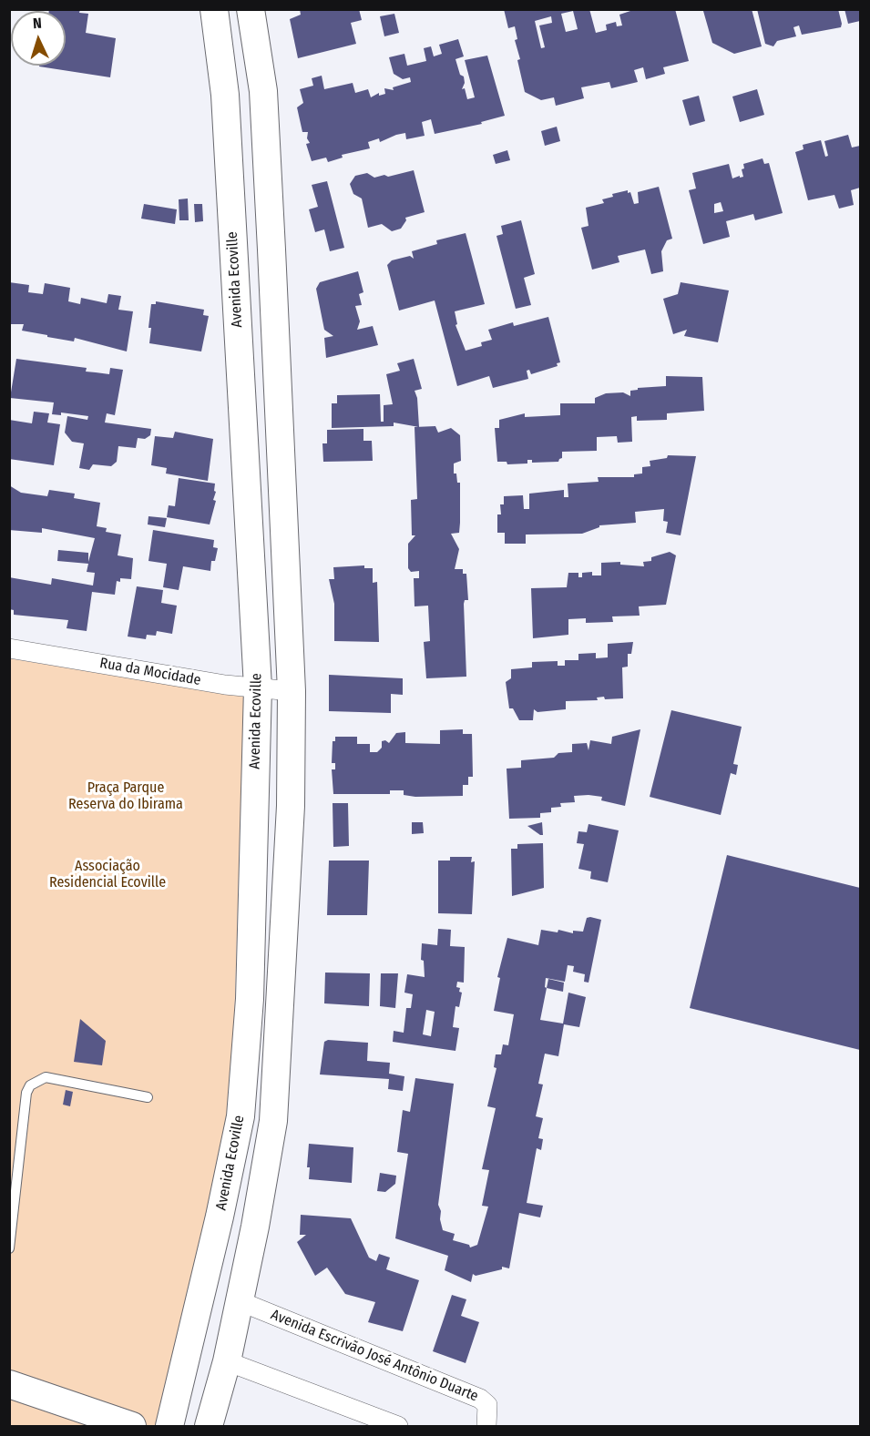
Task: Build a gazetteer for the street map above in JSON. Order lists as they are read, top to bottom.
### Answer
{
  "streets": {
    "street": ["Avenida Ecoville", "Rua da Mocidade", "Avenida Escrivão José Antônio Duarte"]
  },
  "crossings": [
    ["Avenida Ecoville", "Rua da Mocidade"]
  ],
  "parks": ["Praça Parque Reserva do Ibirama", "Associação Residencial Ecoville"],
  "north": "top"
}
